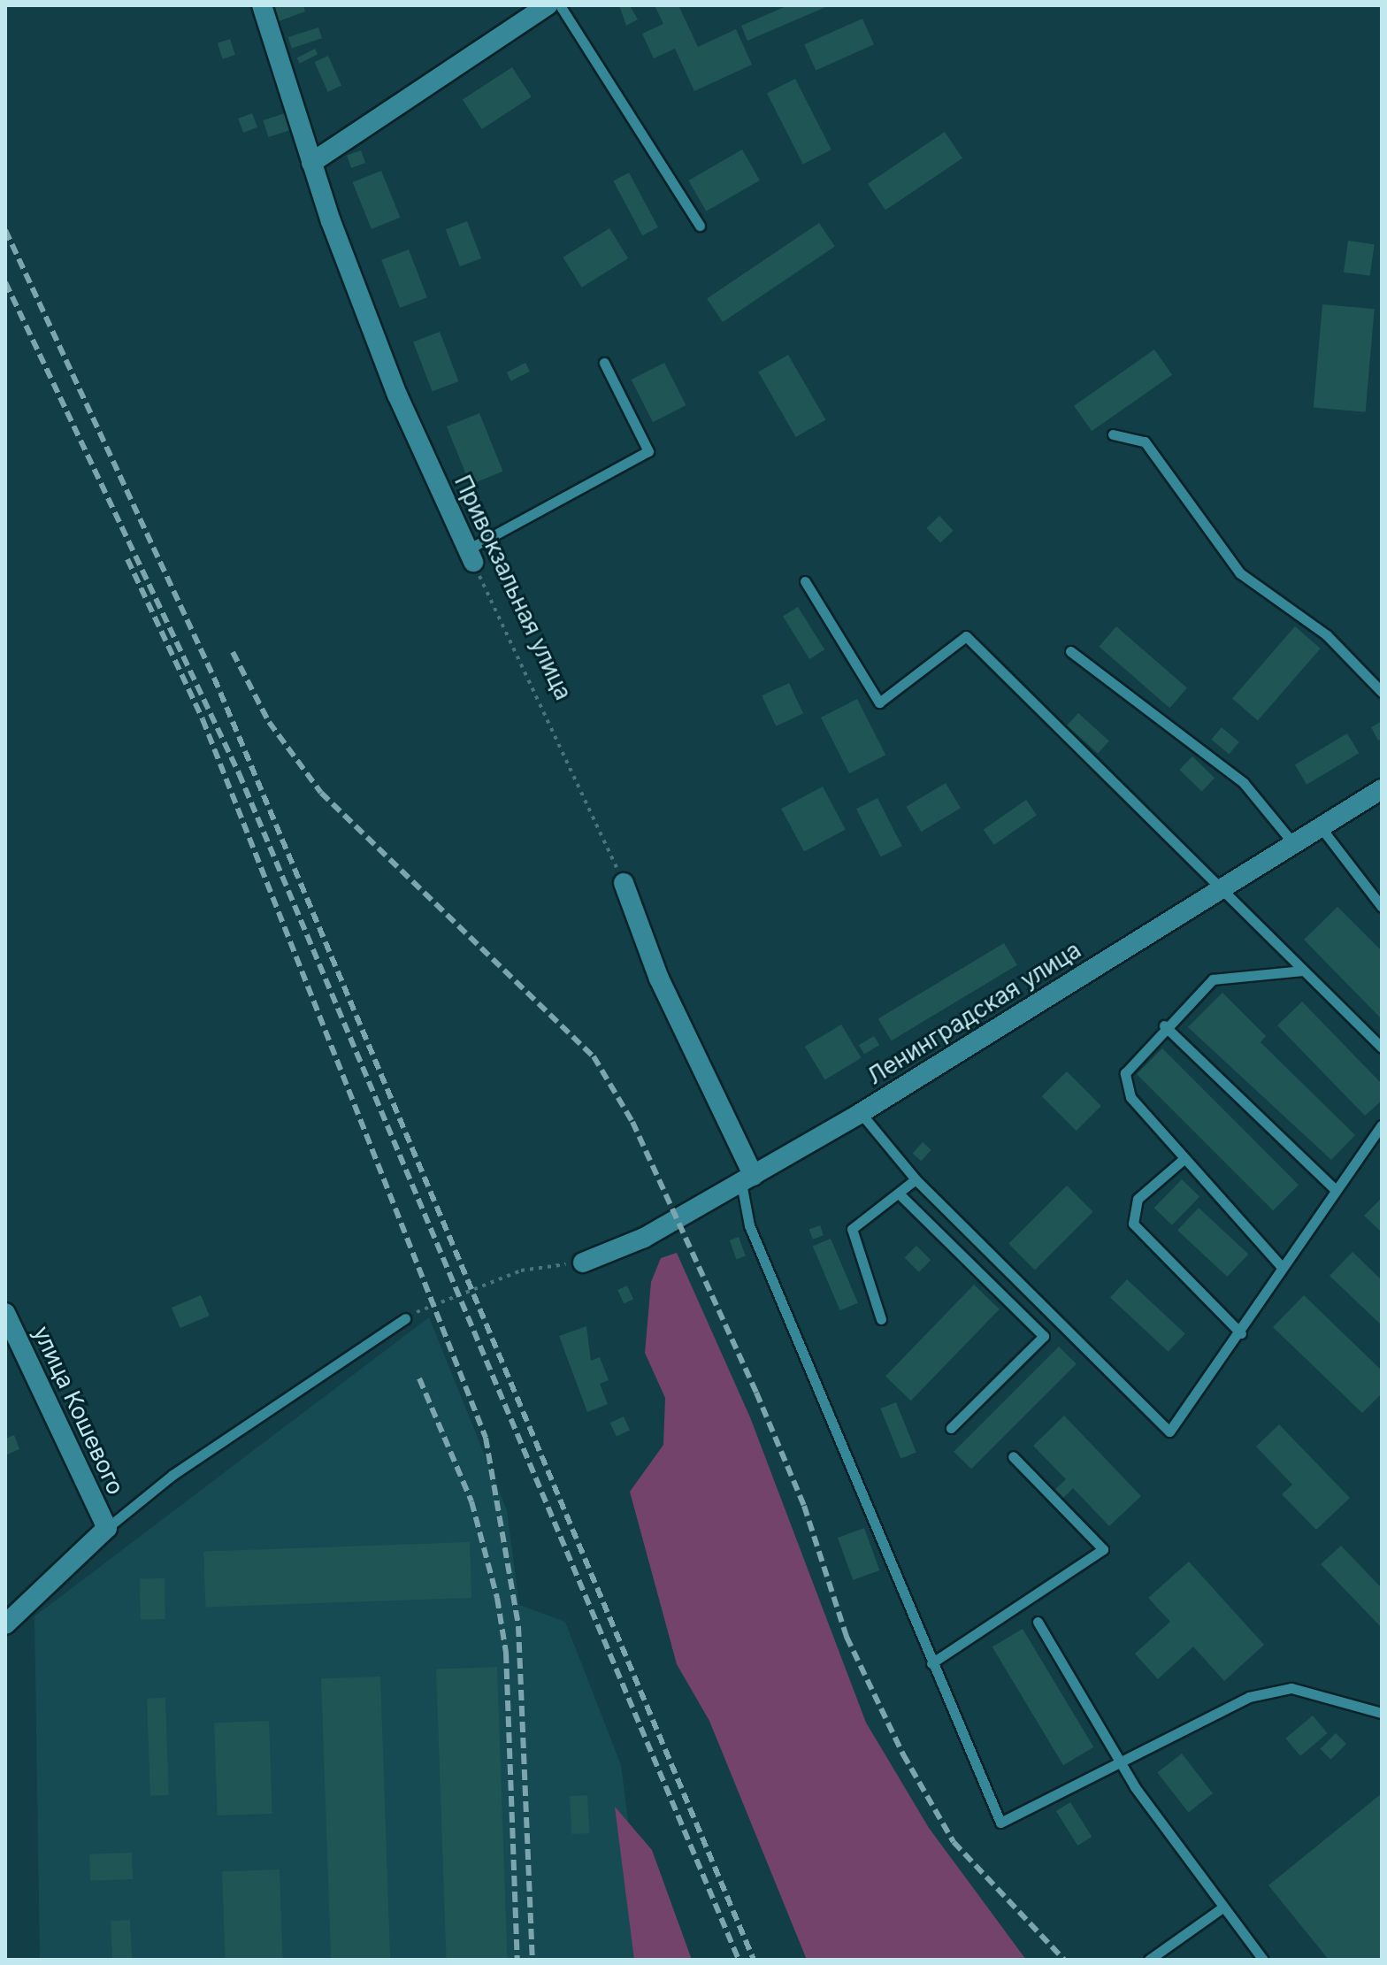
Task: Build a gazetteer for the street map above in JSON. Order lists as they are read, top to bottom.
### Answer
{
  "streets": {
    "street": ["Привокзальная улица", "Ленинградская улица", "улица Кошевого"]
  }
}
